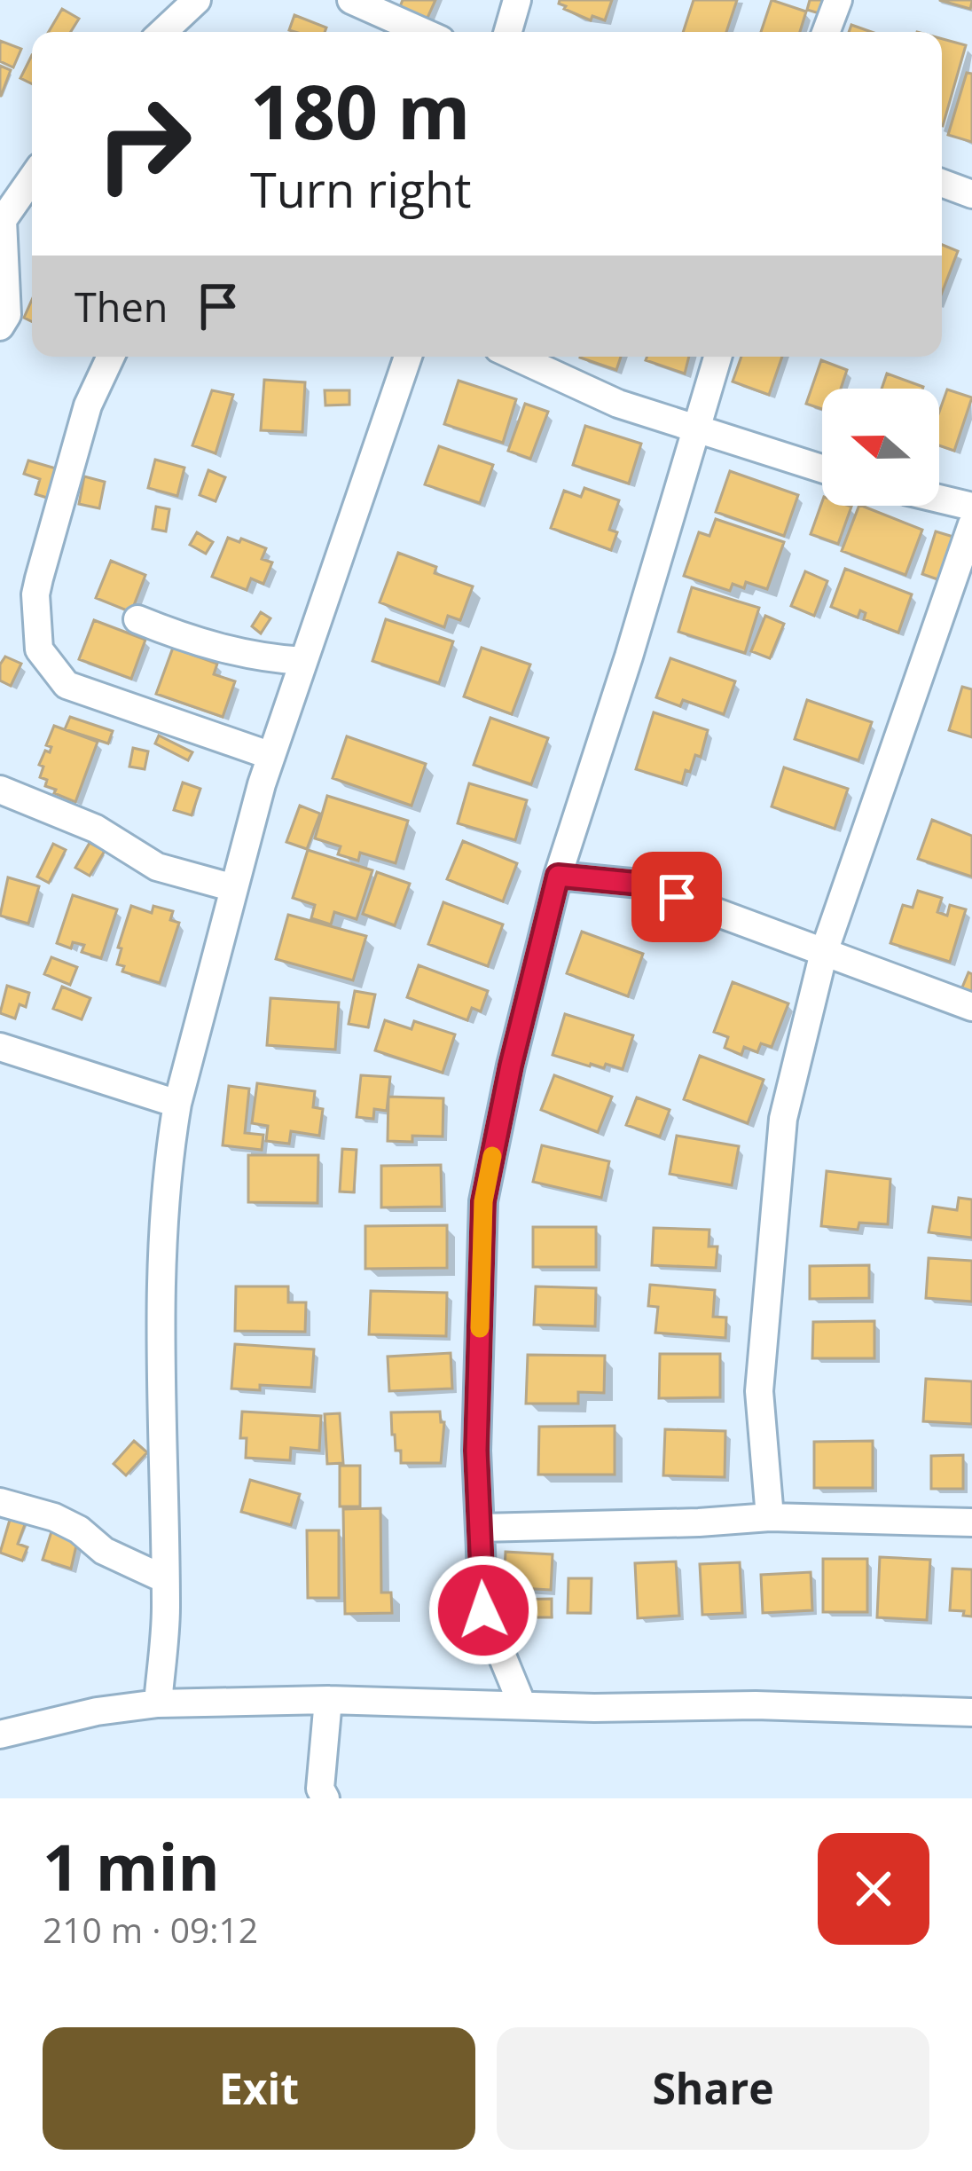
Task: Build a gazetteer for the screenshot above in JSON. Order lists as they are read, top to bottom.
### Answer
{
  "north": "left",
  "page": {
    "turn": ["180 m", "Turn right"],
    "then": "Then",
    "heading": ["1 min", "210 m · 09:12"],
    "buttons": ["Exit", "Share"]
  }
}
